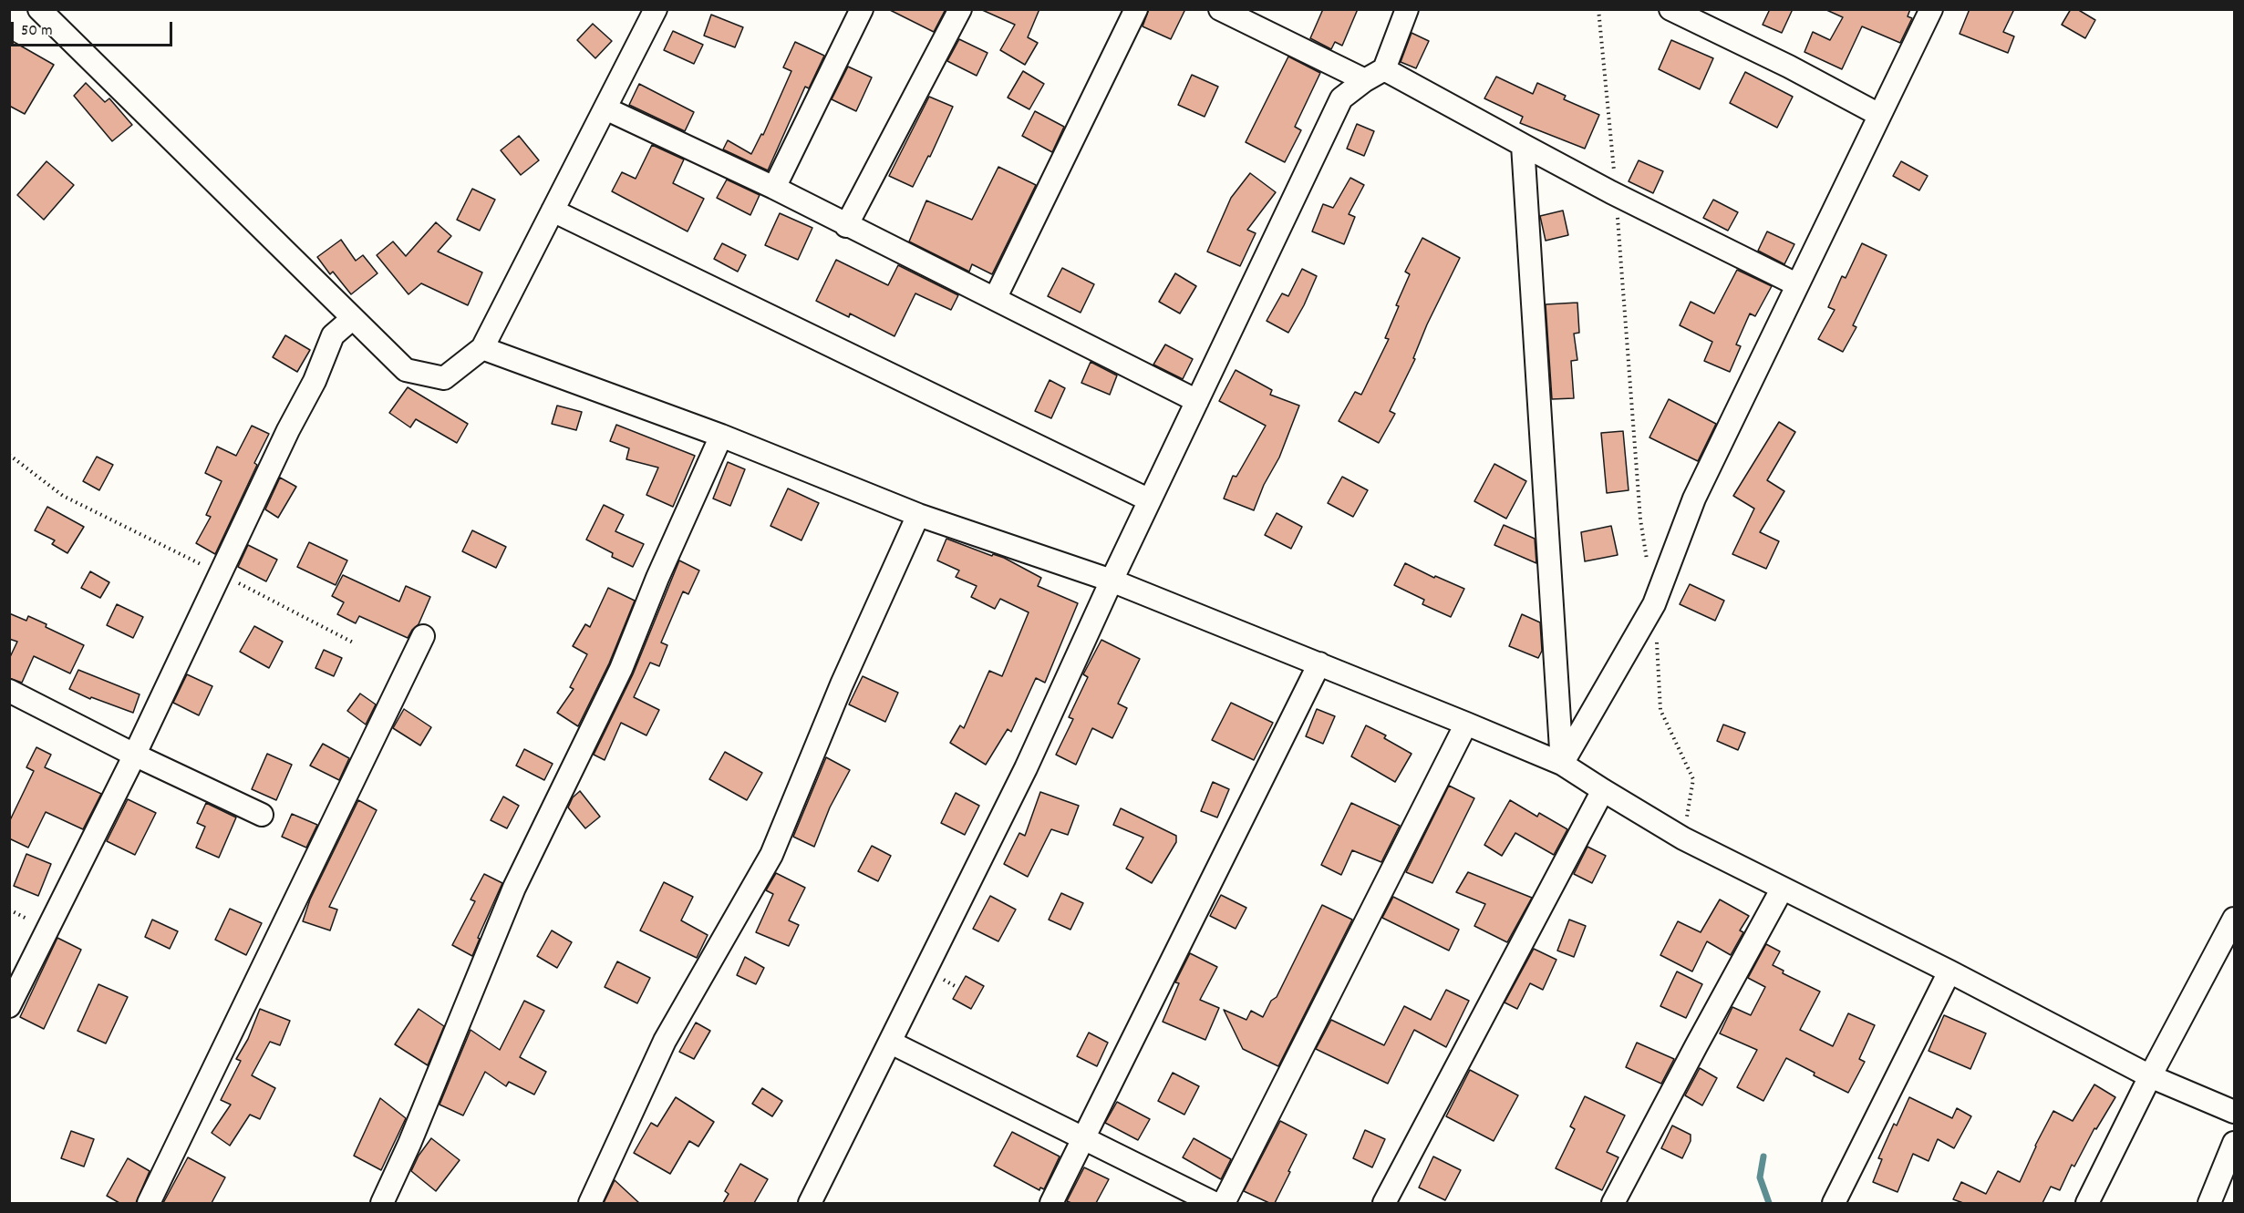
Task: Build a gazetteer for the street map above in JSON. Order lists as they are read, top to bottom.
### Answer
{
  "scale_bar": "50 m"
}
